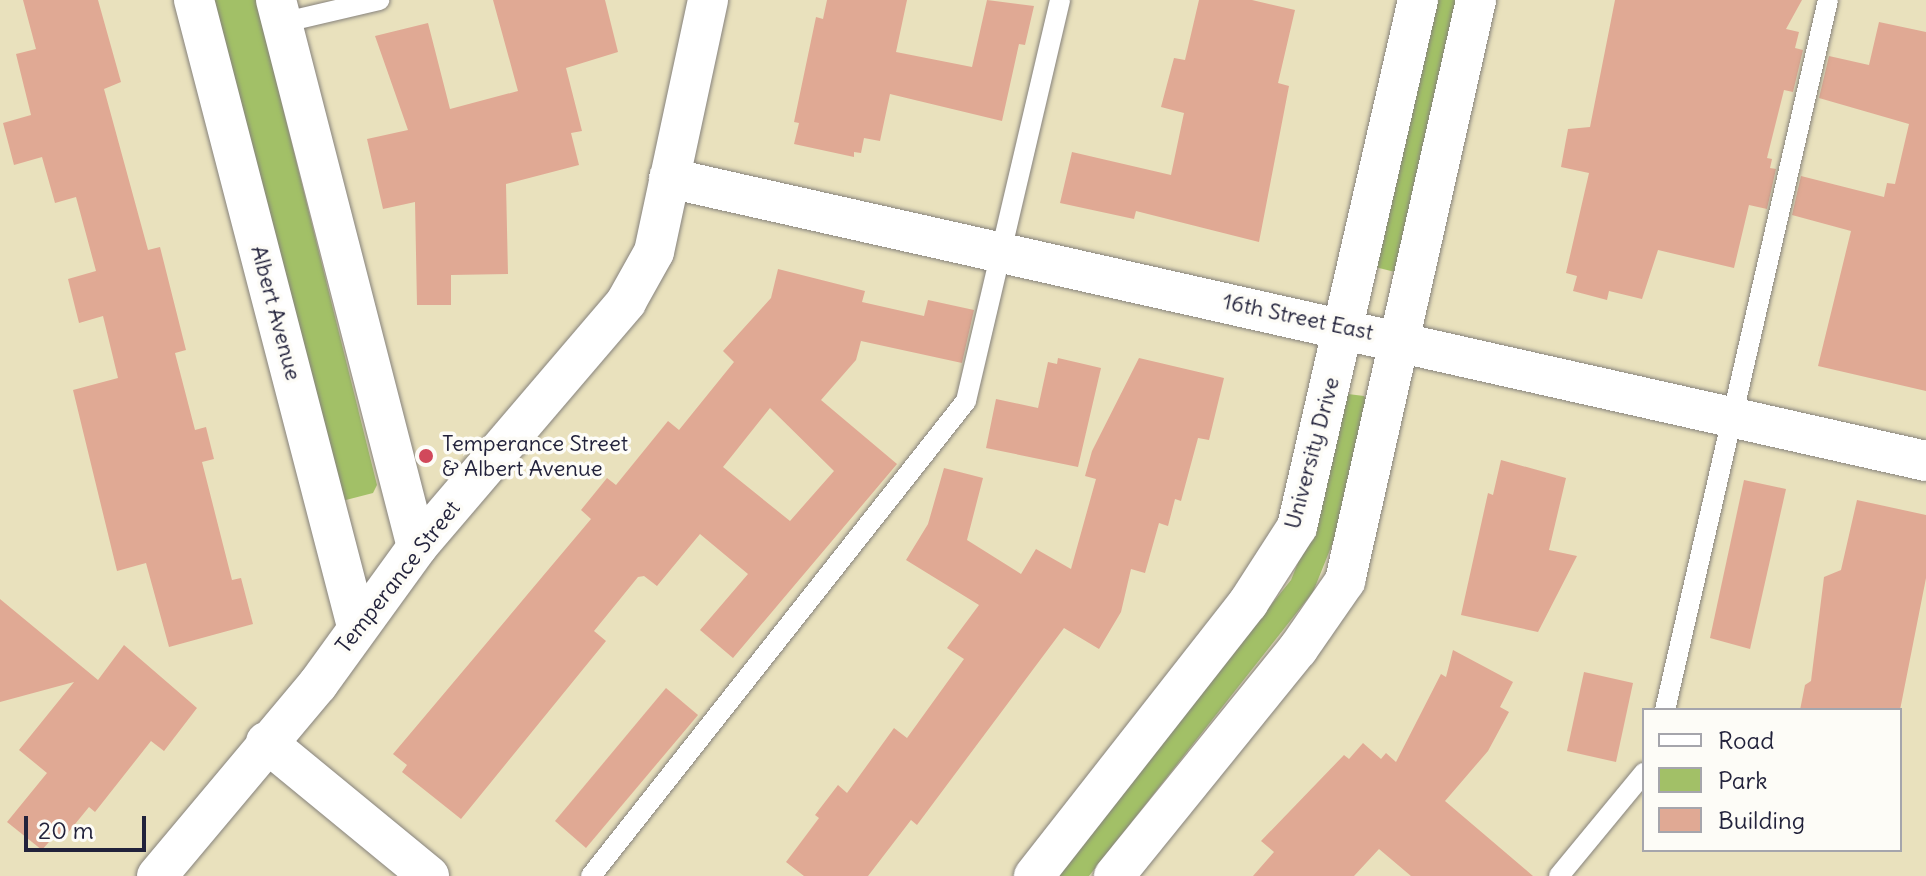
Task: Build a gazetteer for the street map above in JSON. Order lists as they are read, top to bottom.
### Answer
{
  "streets": {
    "street": [
      "Albert Avenue",
      "16th Street East",
      "University Drive",
      "Temperance Street"
    ]
  },
  "crossings": [
    ["Albert Avenue", "Temperance Street"],
    ["16th Street East", "University Drive"],
    ["16th Street East", "Temperance Street"]
  ],
  "places": ["Temperance Street & Albert Avenue"],
  "legend": ["Road", "Park", "Building"],
  "scale_bar": "20 m"
}
